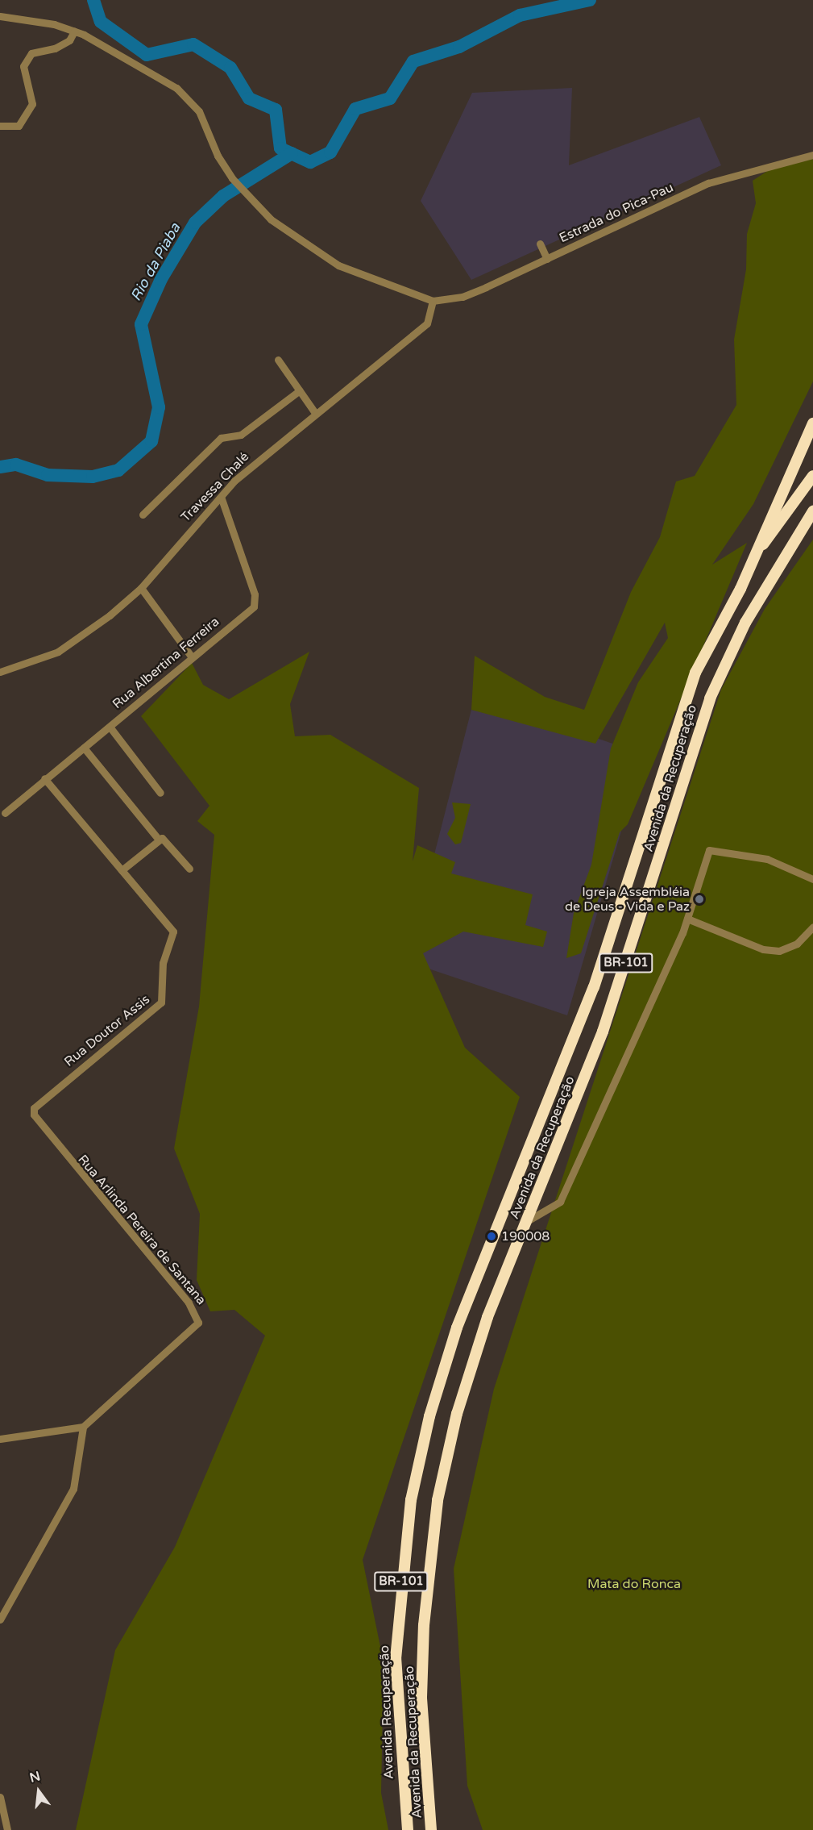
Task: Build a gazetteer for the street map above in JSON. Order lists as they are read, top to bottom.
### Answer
{
  "streets": {
    "highway": ["Avenida da Recuperação", "BR-101", "Avenida Recuperação"],
    "street": [
      "Estrada do Pica-Pau",
      "Travessa Chalé",
      "Rua Albertina Ferreira",
      "Rua Doutor Assis",
      "Rua Arlinda Pereira de Santana"
    ]
  },
  "crossings": [
    ["Estrada do Pica-Pau", "Travessa Chalé"],
    ["Travessa Chalé", "Rua Albertina Ferreira"],
    ["Avenida da Recuperação", "BR-101"],
    ["BR-101", "Avenida Recuperação"],
    ["Rua Doutor Assis", "Rua Arlinda Pereira de Santana"]
  ],
  "water": ["Rio da Piaba"],
  "parks": ["Mata do Ronca"],
  "places": ["Igreja Assembléia de Deus - Vida e Paz", "190008"],
  "north": "top"
}
